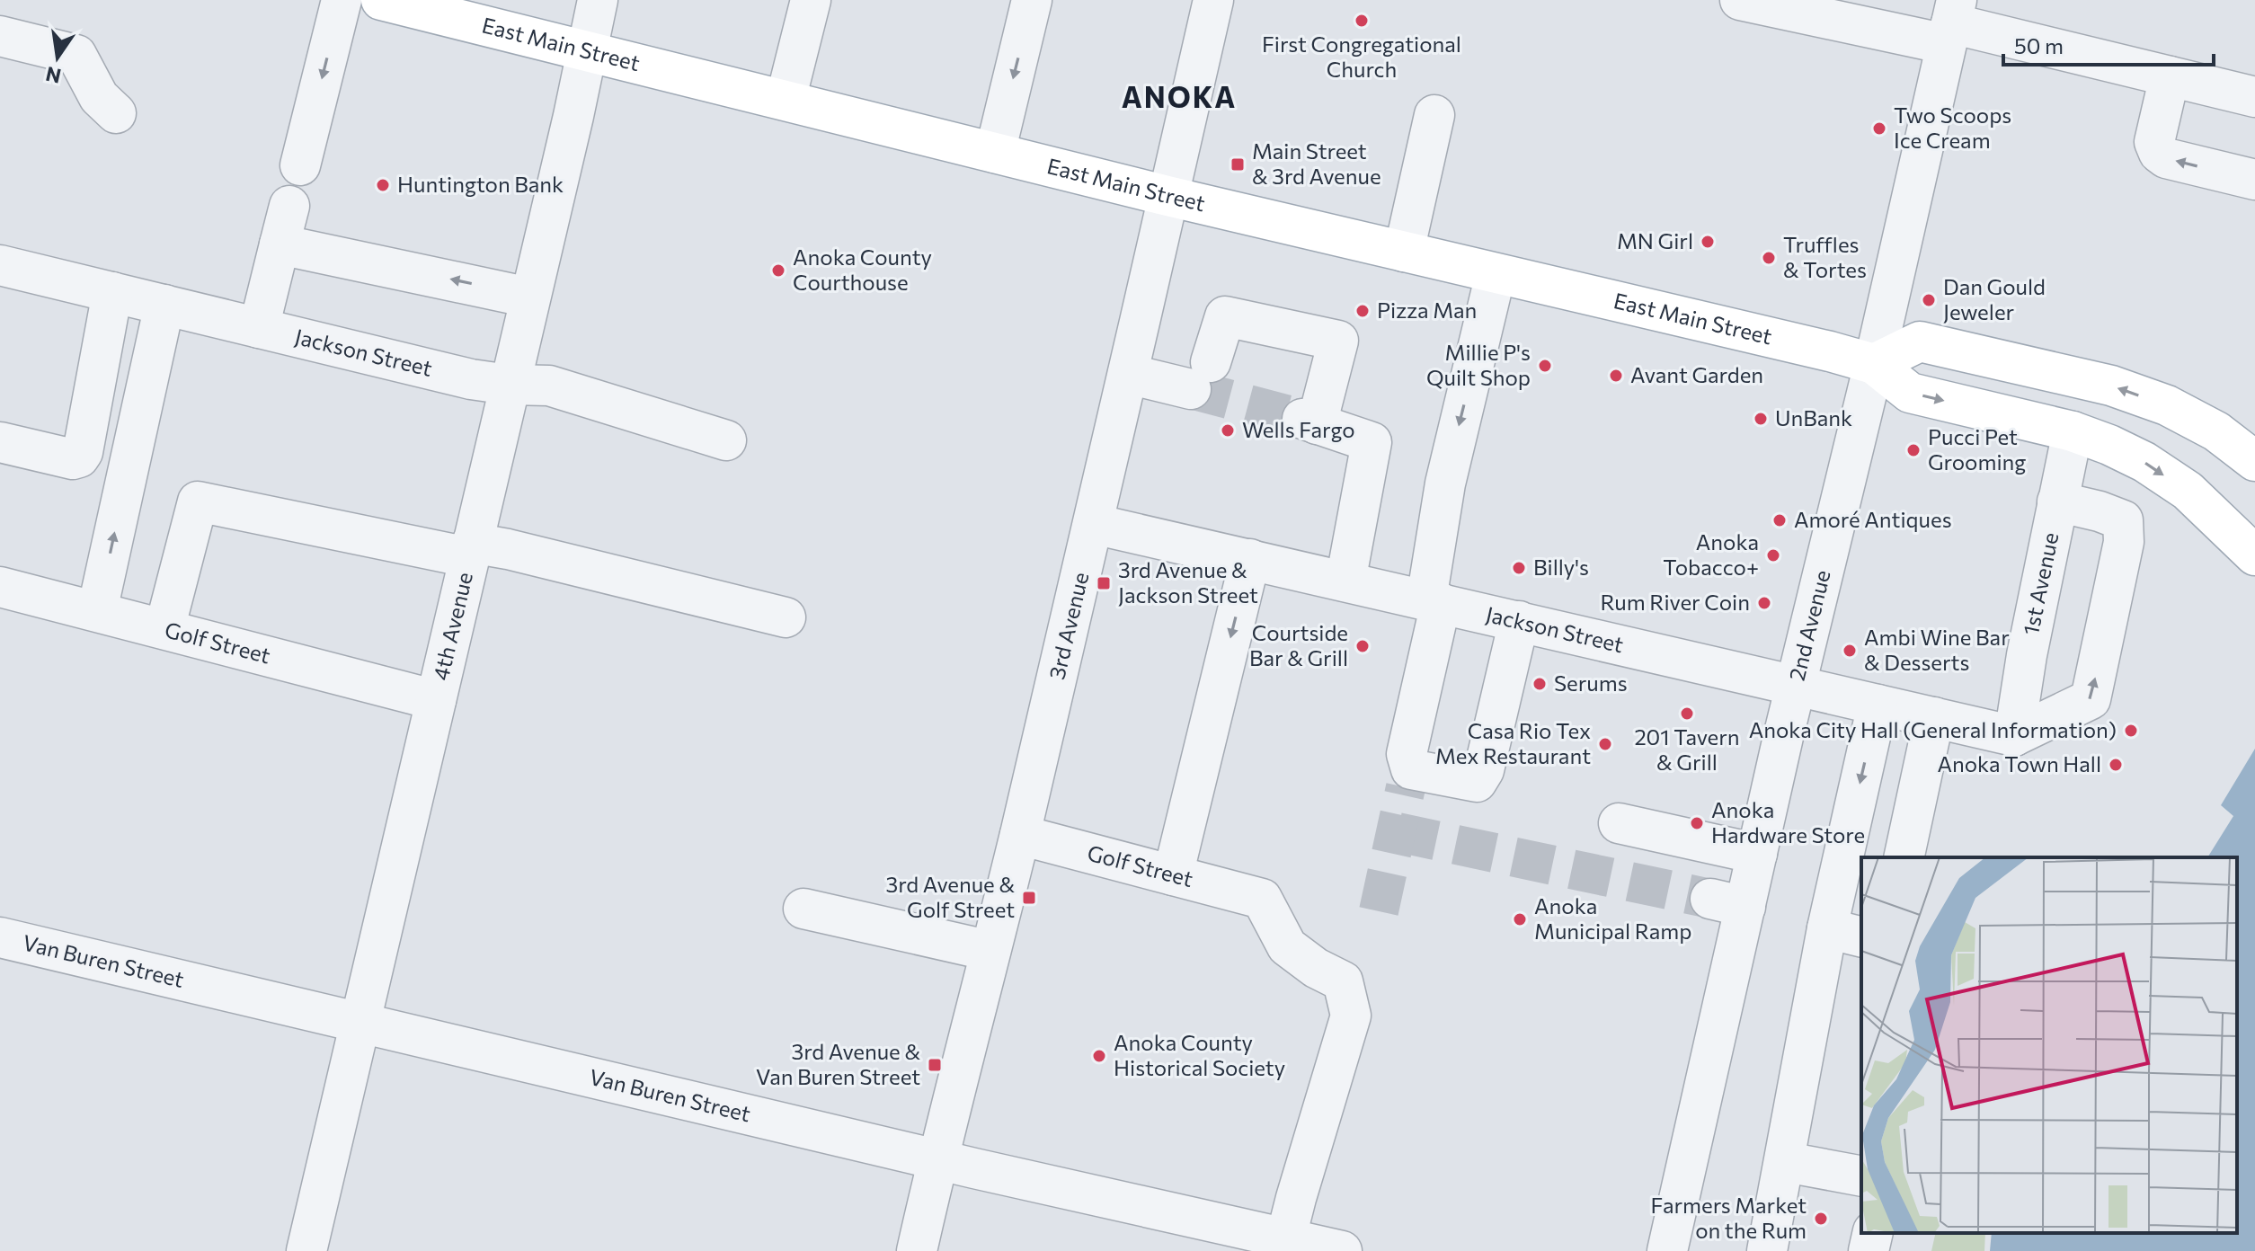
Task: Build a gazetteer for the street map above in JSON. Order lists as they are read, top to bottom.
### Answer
{
  "streets": {
    "main road": ["East Main Street"],
    "street": [
      "Jackson Street",
      "1st Avenue",
      "4th Avenue",
      "2nd Avenue",
      "3rd Avenue",
      "Golf Street",
      "Van Buren Street"
    ]
  },
  "crossings": [
    ["East Main Street", "1st Avenue"],
    ["East Main Street", "4th Avenue"],
    ["East Main Street", "2nd Avenue"],
    ["East Main Street", "3rd Avenue"],
    ["Jackson Street", "1st Avenue"],
    ["Jackson Street", "4th Avenue"],
    ["Jackson Street", "2nd Avenue"],
    ["Jackson Street", "3rd Avenue"],
    ["4th Avenue", "Golf Street"],
    ["4th Avenue", "Van Buren Street"],
    ["3rd Avenue", "Golf Street"],
    ["3rd Avenue", "Van Buren Street"],
    ["Golf Street", "Van Buren Street"]
  ],
  "districts": ["ANOKA"],
  "places": {
    "other": [
      "First Congregational Church",
      "Two Scoops Ice Cream",
      "Huntington Bank",
      "MN Girl",
      "Truffles & Tortes",
      "Anoka County Courthouse",
      "Dan Gould Jeweler",
      "Pizza Man",
      "Millie P's Quilt Shop",
      "Avant Garden",
      "UnBank",
      "Wells Fargo",
      "Pucci Pet Grooming",
      "Amoré Antiques",
      "Anoka Tobacco+",
      "Billy's",
      "Rum River Coin",
      "Courtside Bar & Grill",
      "Ambi Wine Bar & Desserts",
      "Serums",
      "201 Tavern & Grill",
      "Anoka City Hall (General Information)",
      "Casa Rio Tex Mex Restaurant",
      "Anoka Town Hall",
      "Anoka Hardware Store",
      "Anoka Municipal Ramp",
      "Anoka County Historical Society",
      "Farmers Market on the Rum"
    ],
    "transit": [
      "Main Street & 3rd Avenue",
      "3rd Avenue & Jackson Street",
      "3rd Avenue & Golf Street",
      "3rd Avenue & Van Buren Street"
    ]
  },
  "scale_bar": "50 m",
  "north": "bottom"
}
